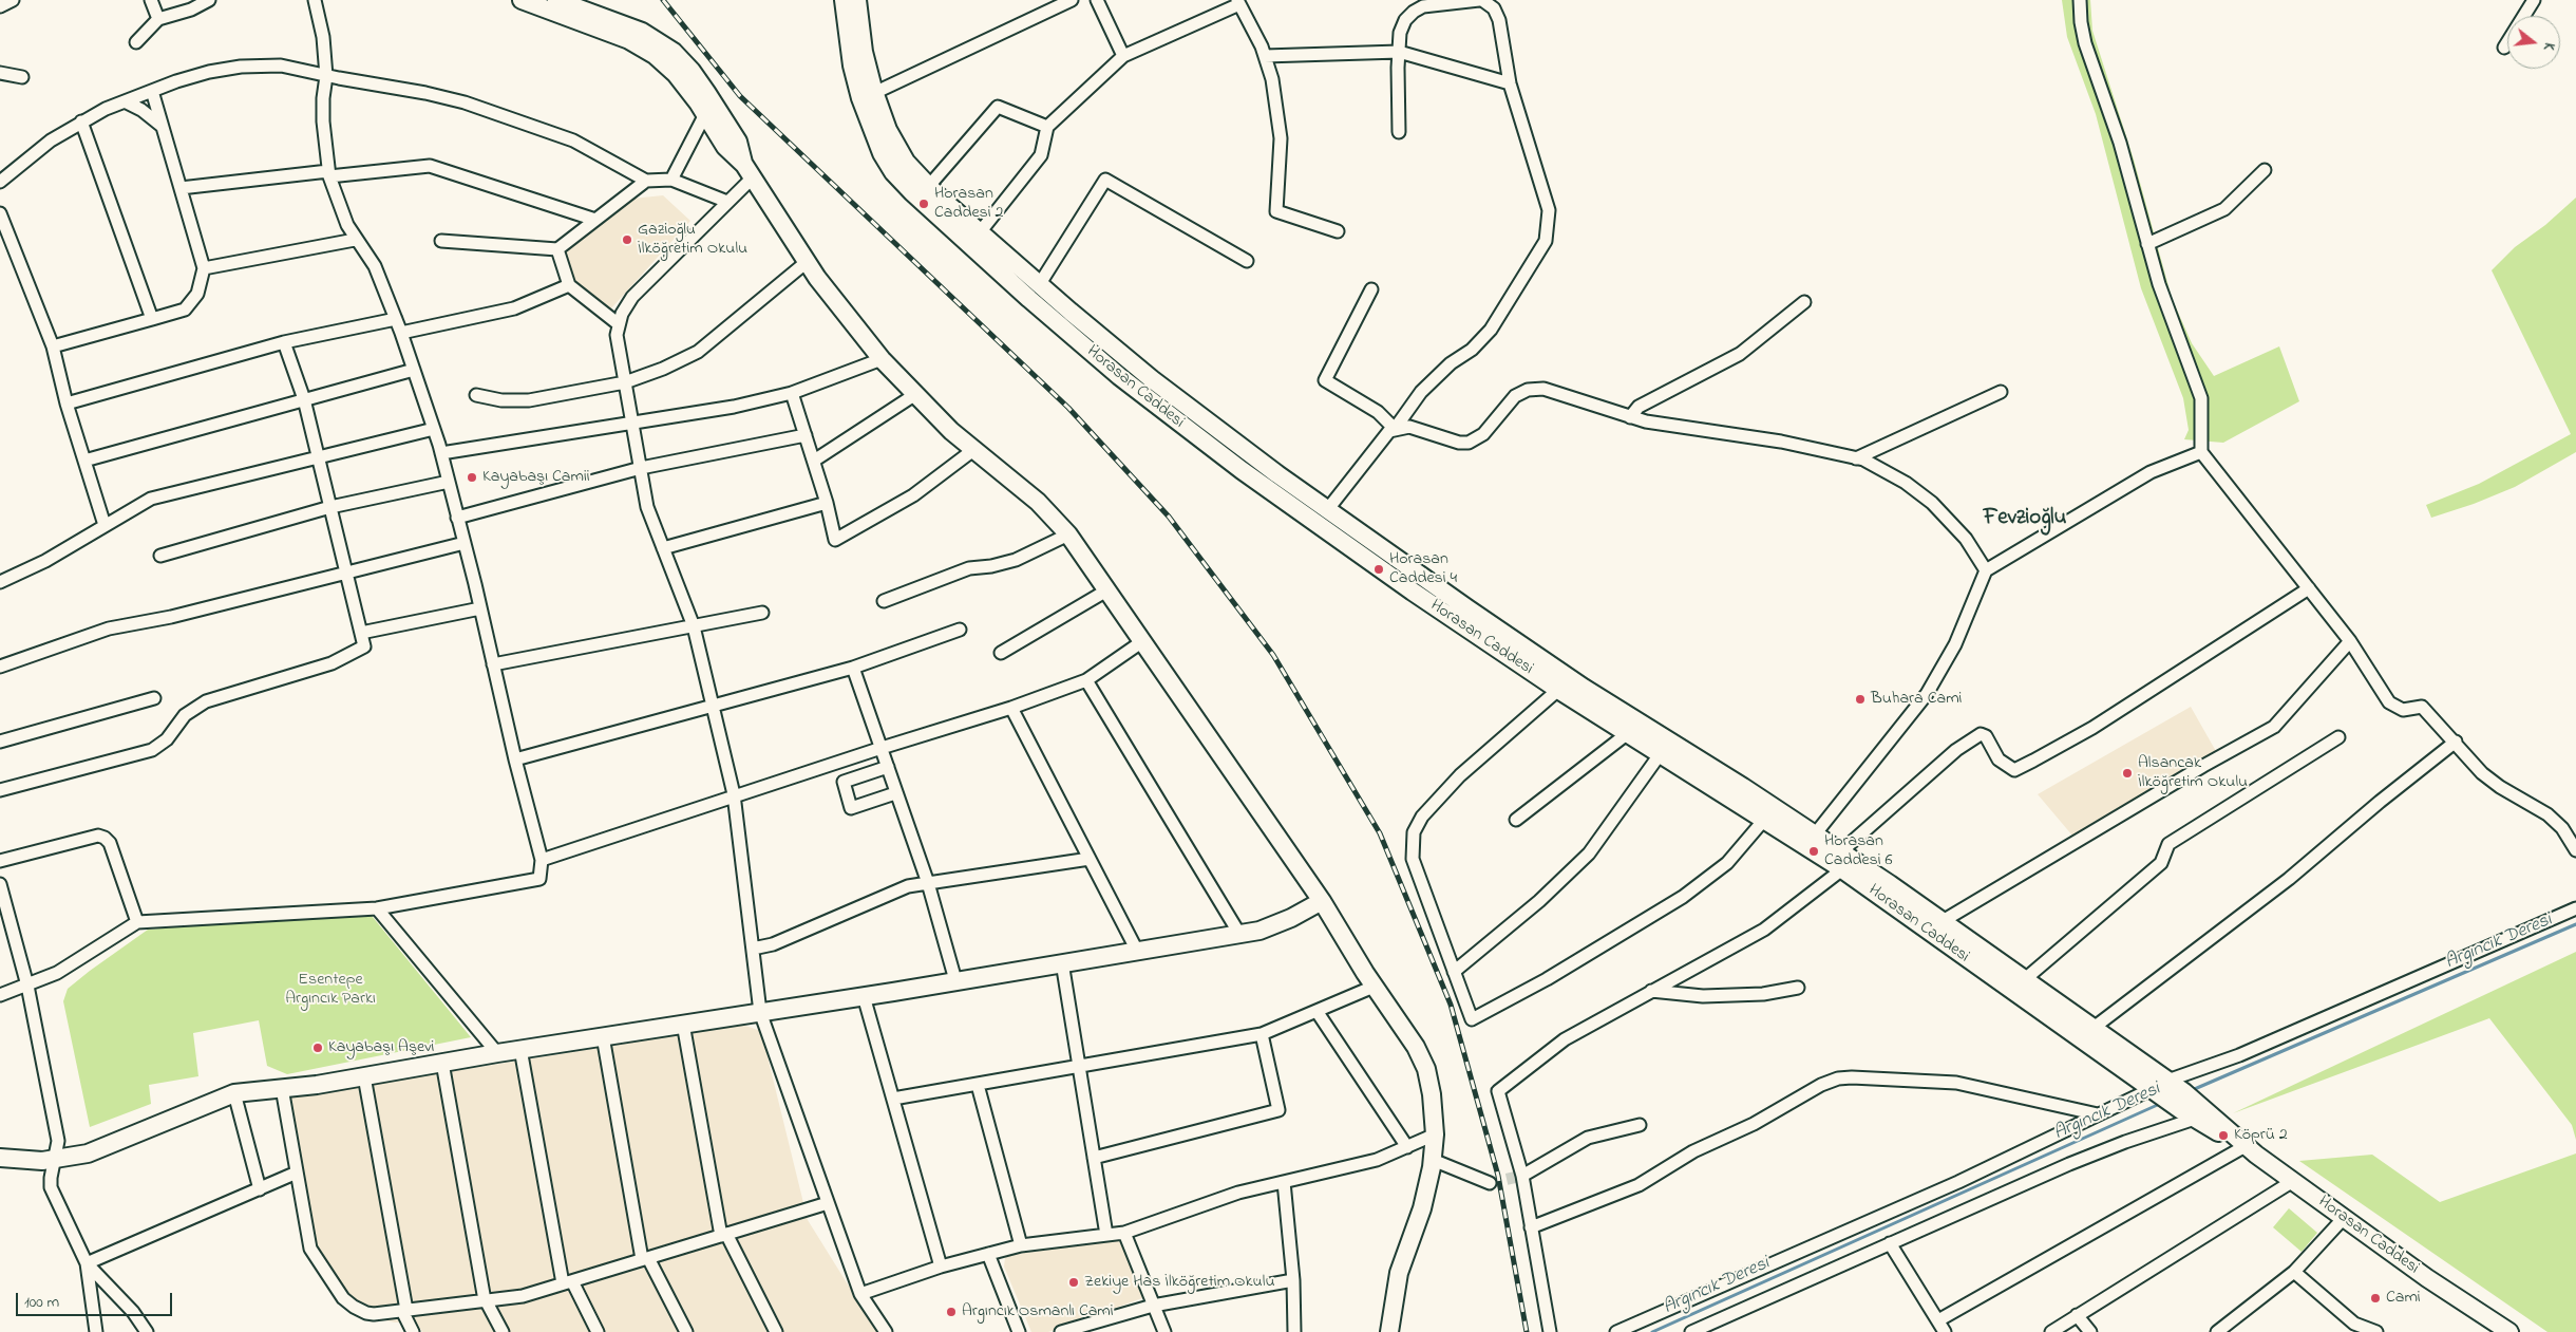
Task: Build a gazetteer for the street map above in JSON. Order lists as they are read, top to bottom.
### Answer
{
  "streets": {
    "street": ["Horasan Caddesi"]
  },
  "districts": ["Fevzioğlu"],
  "water": ["Argıncık Deresi"],
  "parks": ["Esentepe Argıncık Parkı"],
  "places": [
    "Horasan Caddesi 2",
    "Gazioğlu İlköğretim Okulu",
    "Kayabaşı Camii",
    "Horasan Caddesi 4",
    "Buhara Cami",
    "Alsancak İlköğretim Okulu",
    "Horasan Caddesi 6",
    "Kayabaşı Aşevi",
    "Köprü 2",
    "Zekiye Has İlköğretim Okulu",
    "Cami",
    "Argıncık Osmanlı Cami"
  ],
  "scale_bar": "100 m",
  "north": "right"
}
